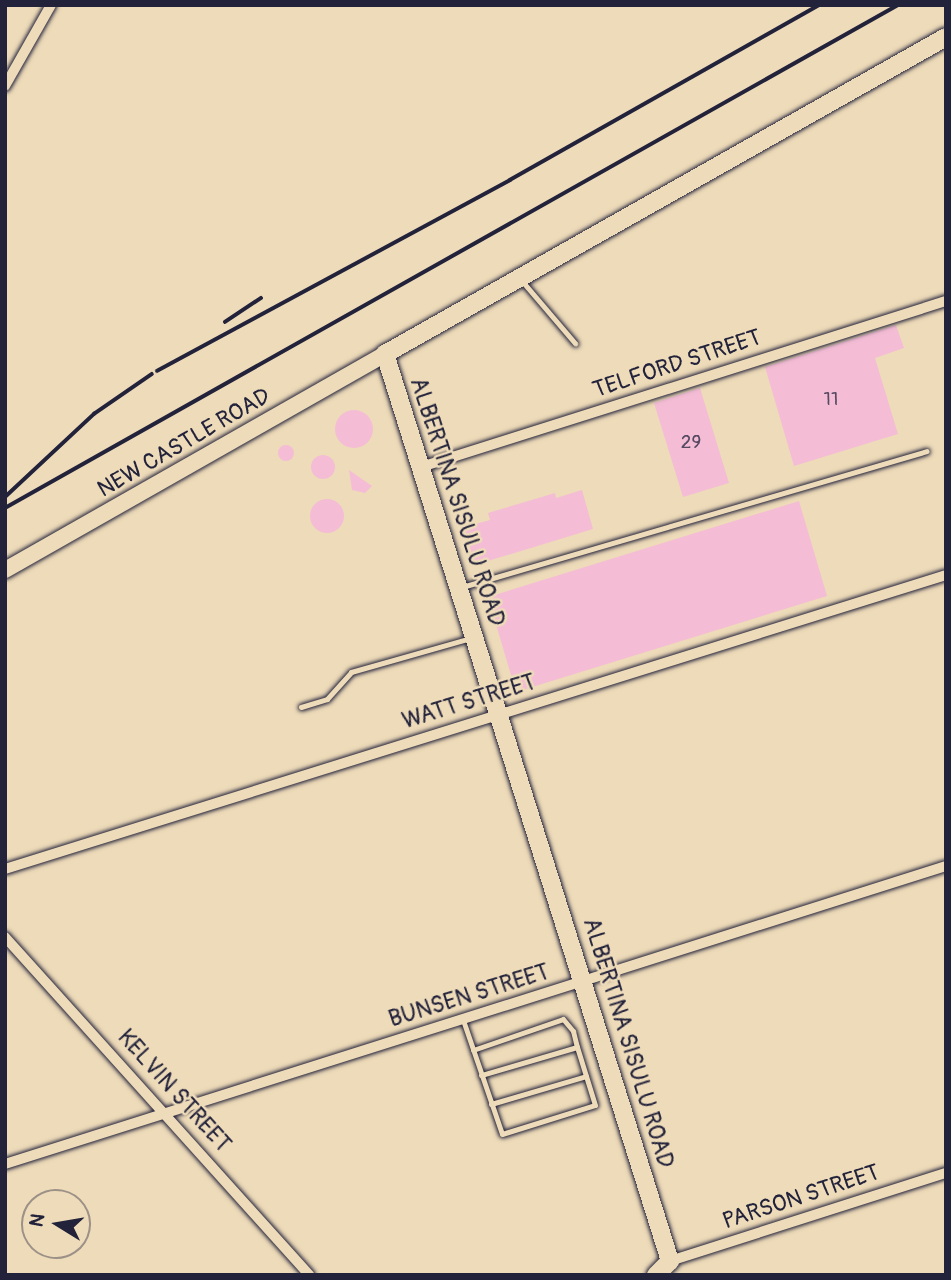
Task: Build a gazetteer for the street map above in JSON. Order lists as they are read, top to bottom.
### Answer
{
  "streets": {
    "main road": ["ALBERTINA SISULU ROAD"],
    "street": [
      "TELFORD STREET",
      "NEW CASTLE ROAD",
      "WATT STREET",
      "BUNSEN STREET",
      "KELVIN STREET",
      "PARSON STREET"
    ]
  },
  "crossings": [
    ["TELFORD STREET", "ALBERTINA SISULU ROAD"],
    ["NEW CASTLE ROAD", "ALBERTINA SISULU ROAD"],
    ["ALBERTINA SISULU ROAD", "WATT STREET"],
    ["ALBERTINA SISULU ROAD", "BUNSEN STREET"],
    ["ALBERTINA SISULU ROAD", "PARSON STREET"],
    ["BUNSEN STREET", "KELVIN STREET"]
  ],
  "house_numbers": ["11", "29"],
  "north": "left"
}
